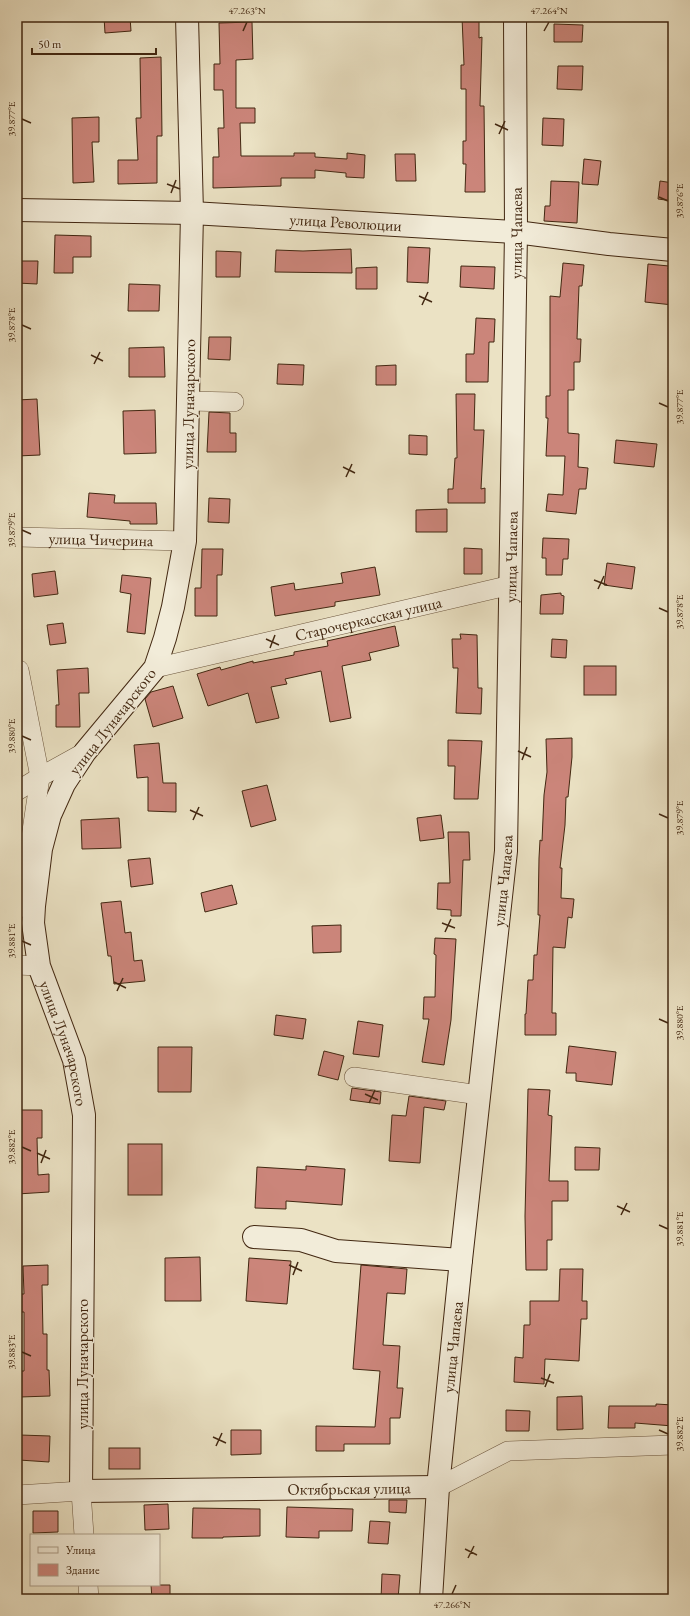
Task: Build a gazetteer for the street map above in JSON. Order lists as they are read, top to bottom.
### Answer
{
  "streets": {
    "main road": [
      "улица Революции",
      "улица Чапаева",
      "улица Луначарского",
      "Октябрьская улица"
    ],
    "street": ["улица Чичерина", "Старочеркасская улица"]
  },
  "crossings": [
    ["улица Революции", "улица Чапаева"],
    ["улица Революции", "улица Луначарского"],
    ["улица Чапаева", "Старочеркасская улица"],
    ["улица Чапаева", "Октябрьская улица"],
    ["улица Луначарского", "улица Чичерина"],
    ["улица Луначарского", "Старочеркасская улица"],
    ["улица Луначарского", "Октябрьская улица"]
  ],
  "legend": ["Улица", "Здание"],
  "scale_bar": "50 m",
  "coordinates": [
    "47.263°N",
    "47.264°N",
    "39.877°E",
    "39.876°E",
    "39.878°E",
    "39.879°E",
    "39.880°E",
    "39.881°E",
    "39.882°E",
    "39.883°E",
    "47.266°N"
  ]
}
